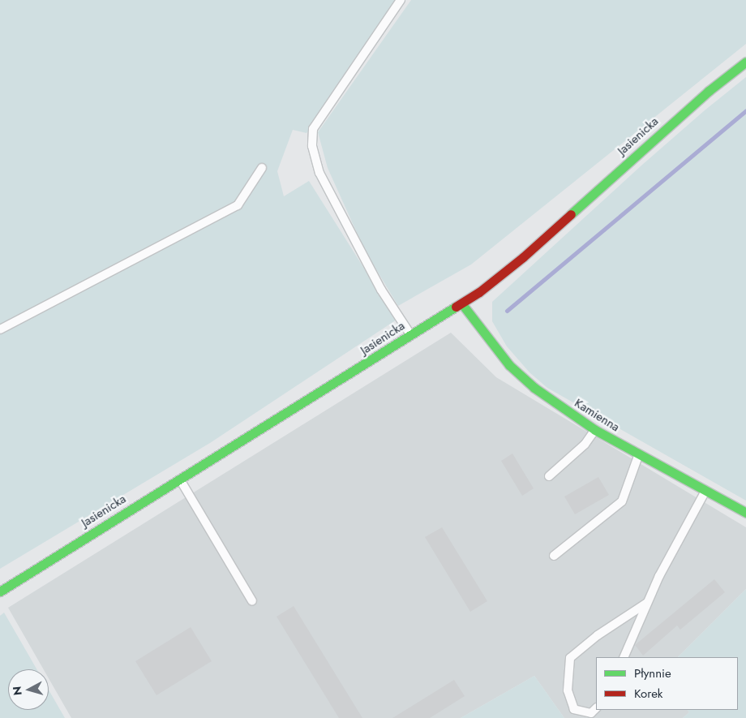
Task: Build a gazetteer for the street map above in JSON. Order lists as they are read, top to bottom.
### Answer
{
  "streets": {
    "main road": ["Jasienicka", "Kamienna"]
  },
  "crossings": [
    ["Jasienicka", "Kamienna"]
  ],
  "legend": ["Płynnie", "Korek"],
  "north": "left"
}
